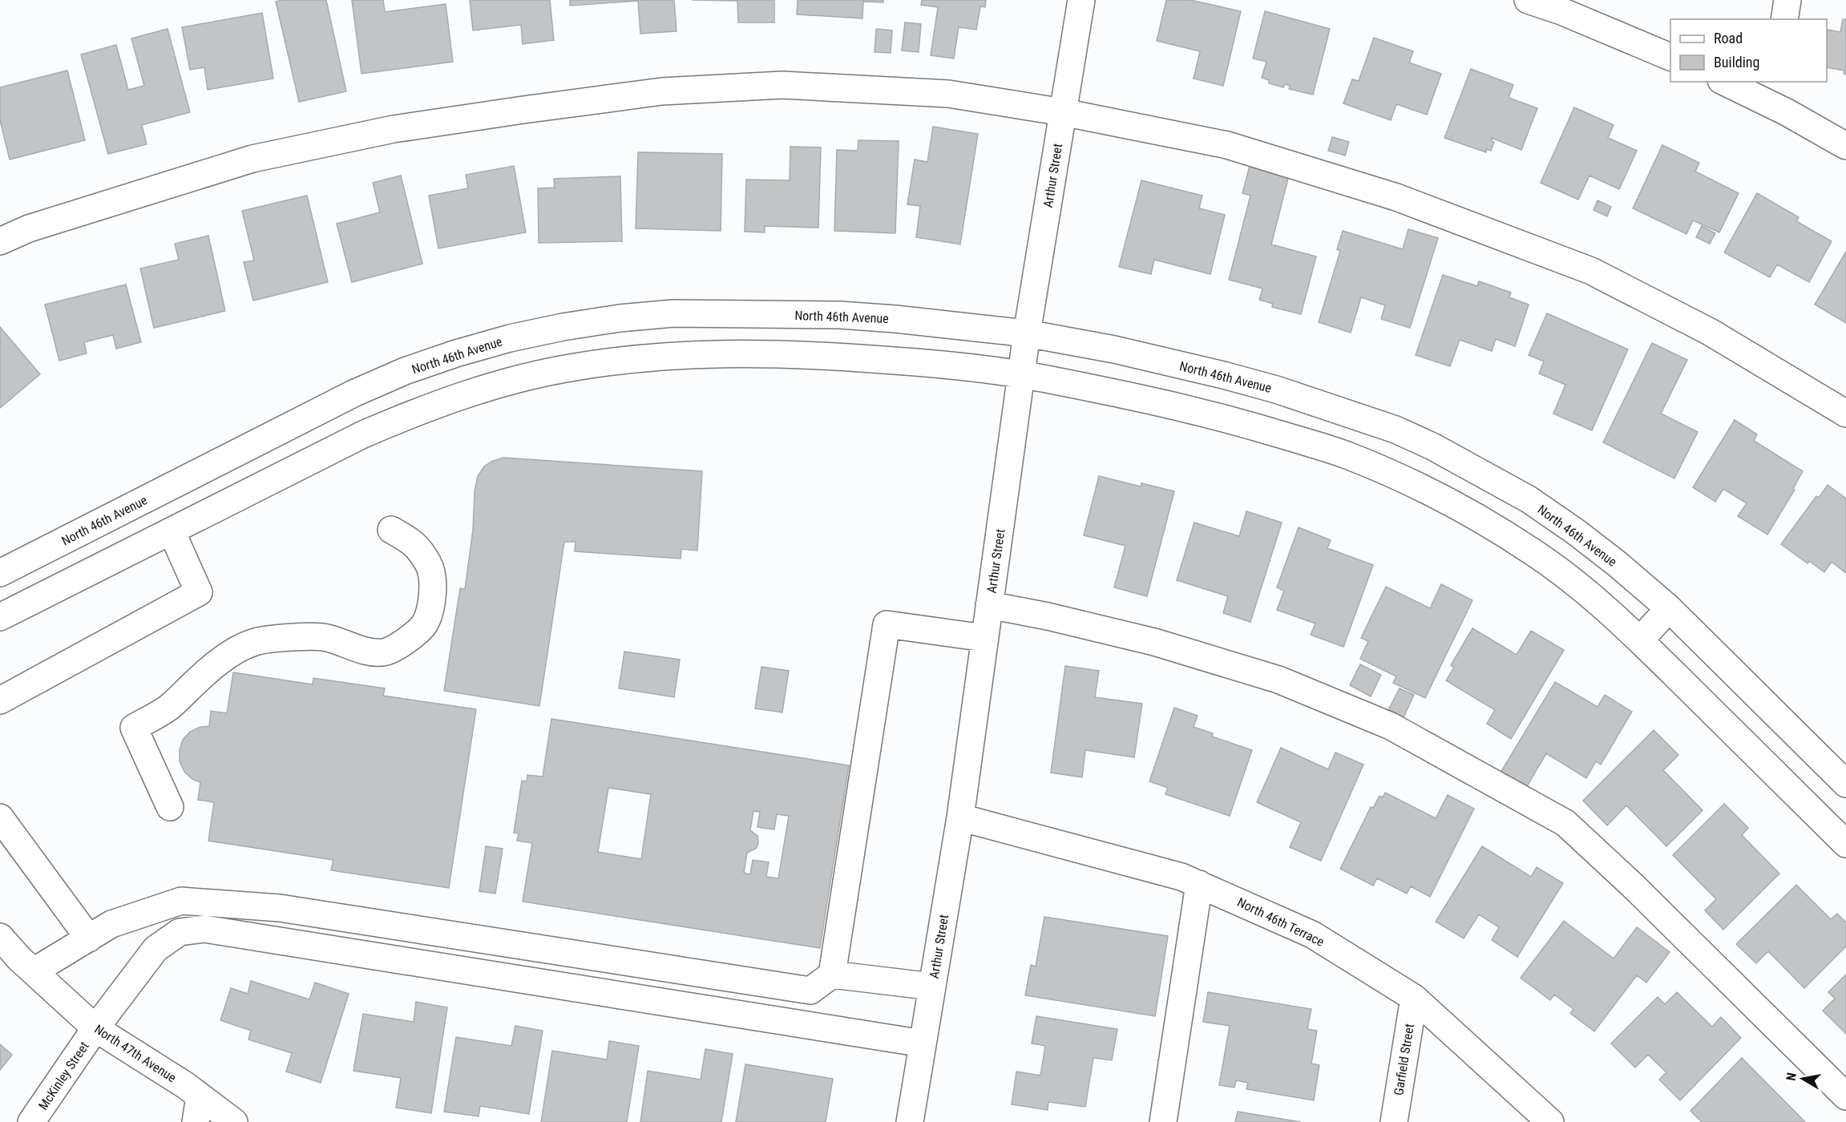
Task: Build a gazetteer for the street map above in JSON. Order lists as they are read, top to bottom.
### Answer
{
  "streets": {
    "street": [
      "Arthur Street",
      "North 46th Avenue",
      "North 46th Terrace",
      "North 47th Avenue",
      "Garfield Street",
      "McKinley Street"
    ]
  },
  "crossings": [
    ["Arthur Street", "North 46th Avenue"],
    ["Arthur Street", "North 46th Terrace"],
    ["Arthur Street", "McKinley Street"],
    ["North 46th Terrace", "Garfield Street"],
    ["North 47th Avenue", "McKinley Street"]
  ],
  "legend": ["Road", "Building"],
  "north": "left"
}
